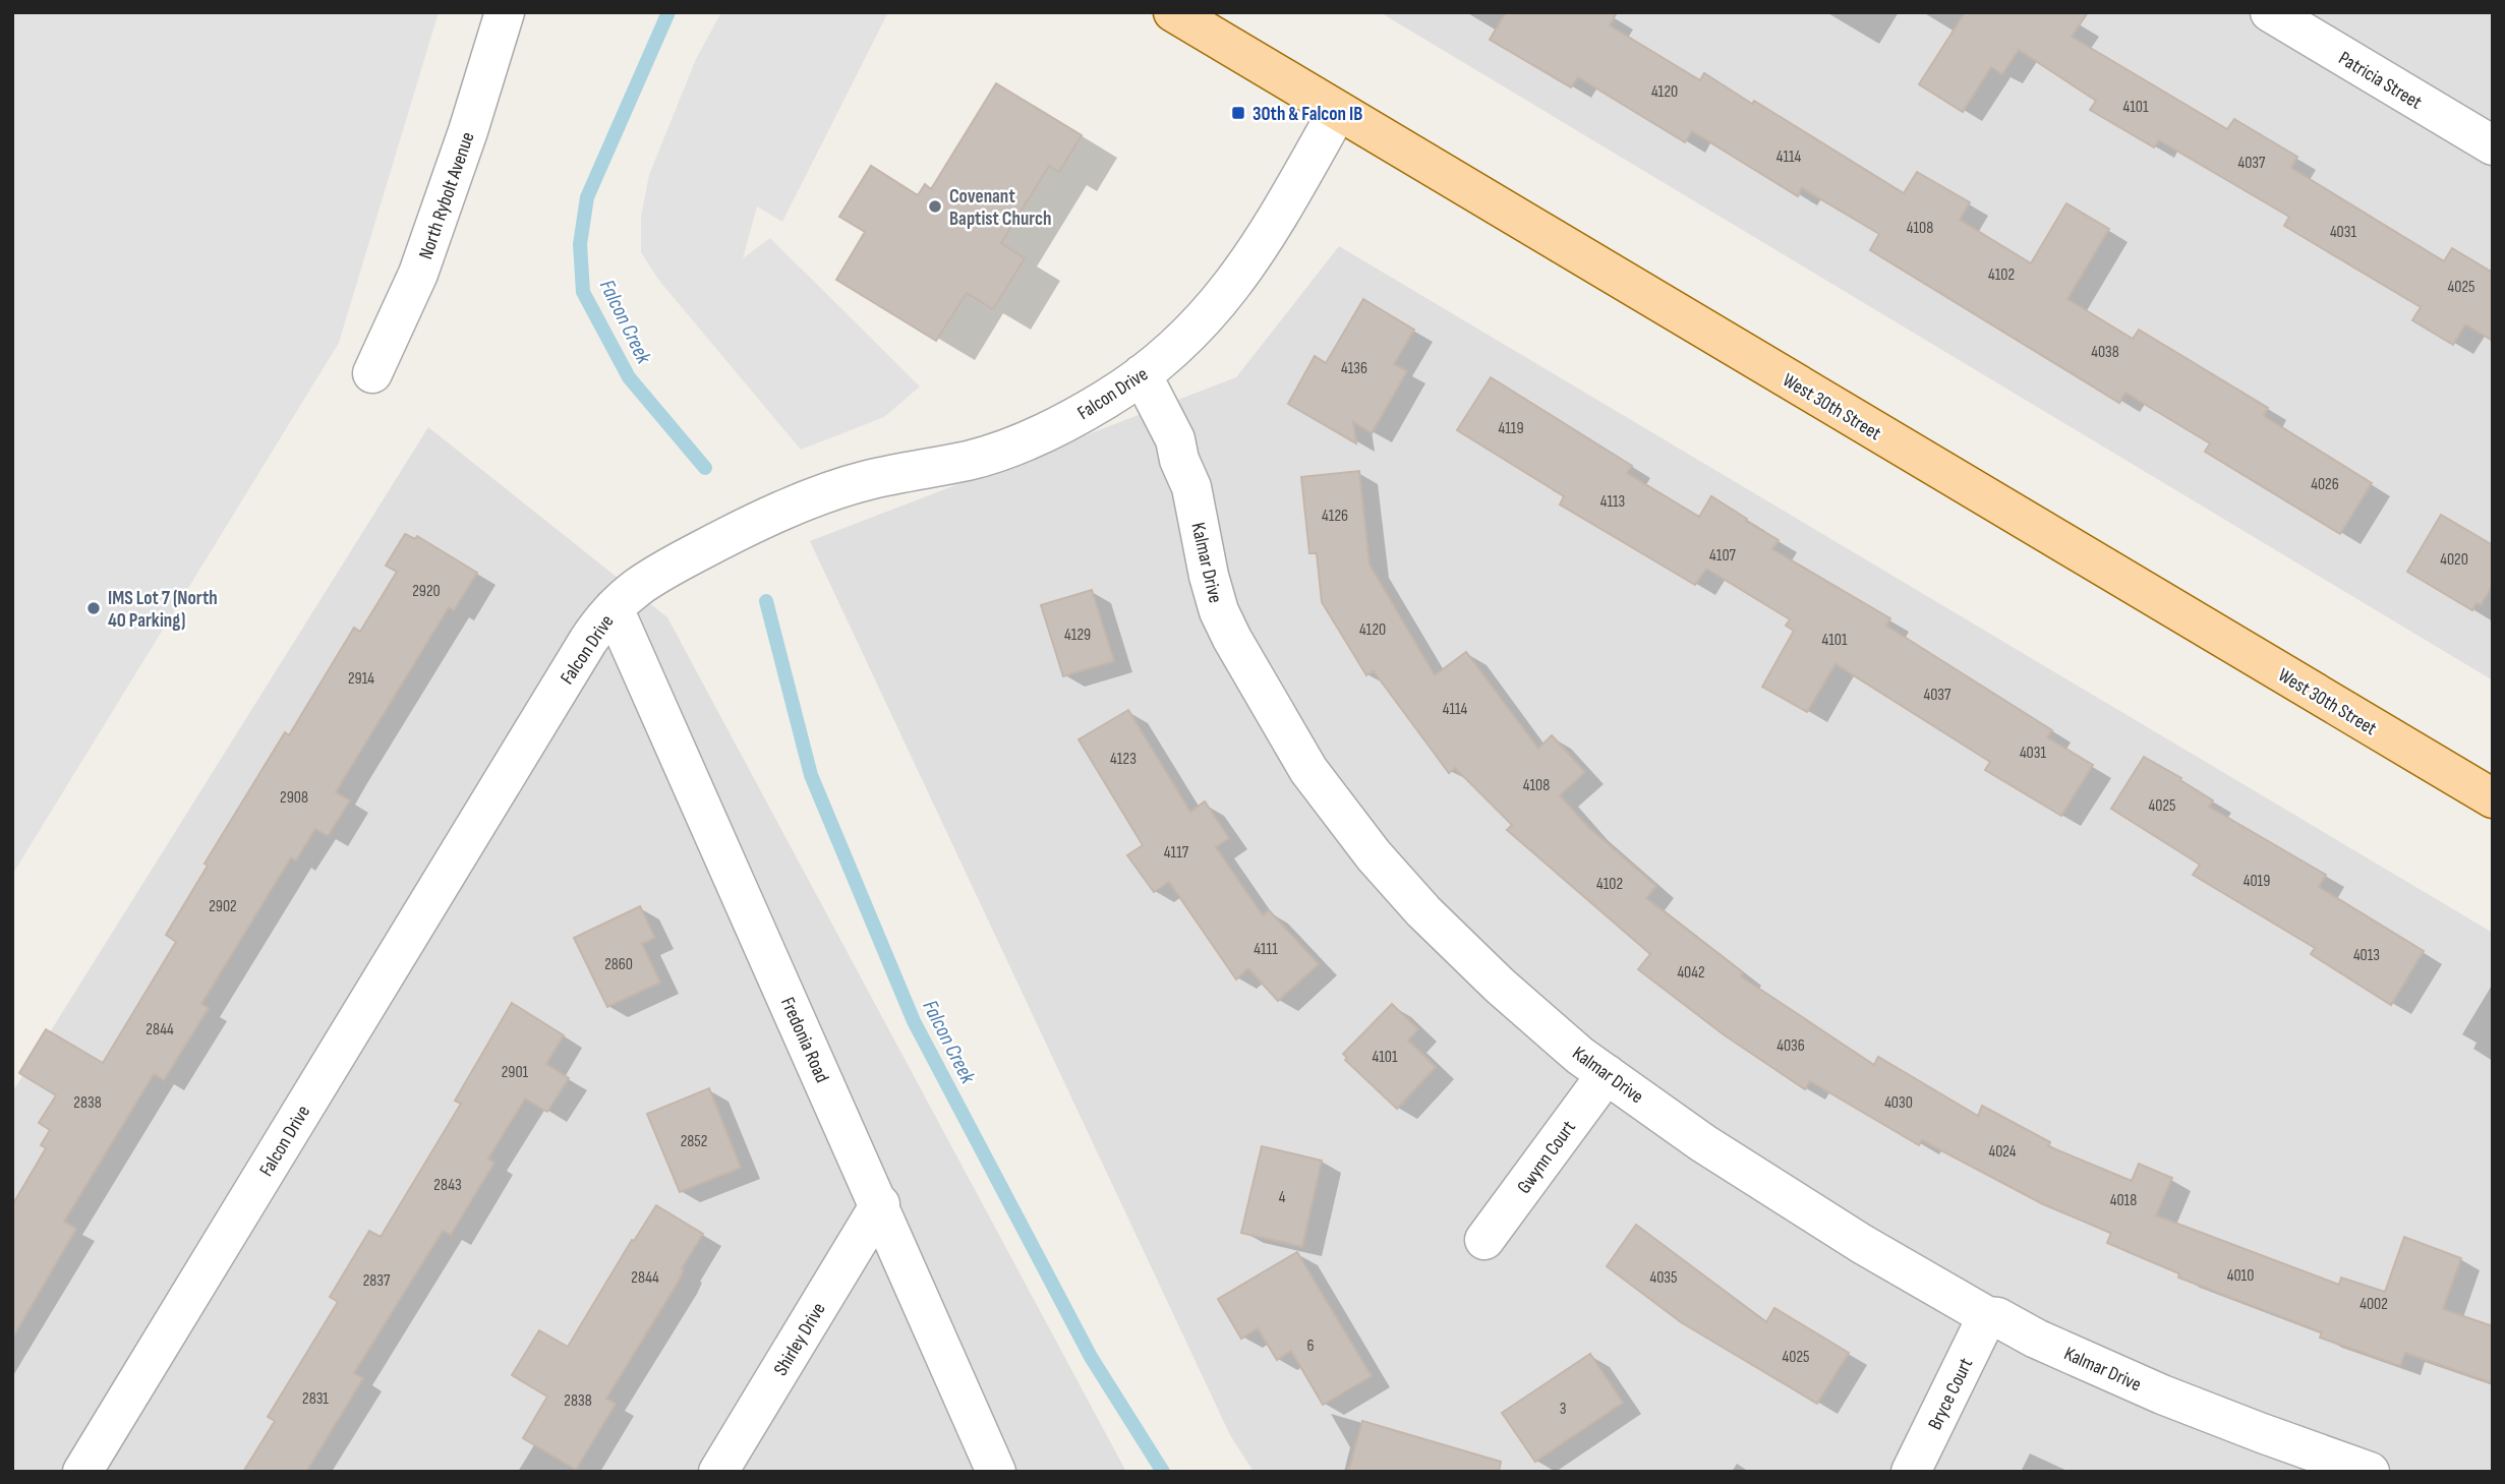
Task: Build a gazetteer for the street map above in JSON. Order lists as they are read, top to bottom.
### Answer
{
  "streets": {
    "main road": ["West 30th Street"],
    "street": [
      "Patricia Street",
      "North Rybolt Avenue",
      "Falcon Drive",
      "Kalmar Drive",
      "Fredonia Road",
      "Gwynn Court",
      "Shirley Drive",
      "Bryce Court"
    ]
  },
  "crossings": [
    ["Falcon Drive", "West 30th Street"],
    ["Falcon Drive", "Kalmar Drive"],
    ["Falcon Drive", "Fredonia Road"],
    ["Kalmar Drive", "Gwynn Court"],
    ["Kalmar Drive", "Bryce Court"],
    ["Fredonia Road", "Shirley Drive"]
  ],
  "water": ["Falcon Creek"],
  "places": {
    "transit": ["30th & Falcon IB"],
    "other": ["Covenant Baptist Church", "IMS Lot 7 (North 40 Parking)"]
  },
  "house_numbers": [
    "4120",
    "4101",
    "4114",
    "4037",
    "4108",
    "4031",
    "4102",
    "4025",
    "4038",
    "4136",
    "4119",
    "4026",
    "4113",
    "4126",
    "4107",
    "4020",
    "2920",
    "4120",
    "4129",
    "4101",
    "2914",
    "4037",
    "4114",
    "4031",
    "4123",
    "4108",
    "2908",
    "4025",
    "4117",
    "4019",
    "4102",
    "2902",
    "4111",
    "4013",
    "2860",
    "4042",
    "2844",
    "4036",
    "4101",
    "2901",
    "2838",
    "4030",
    "2852",
    "4024",
    "2843",
    "4",
    "4018",
    "4010",
    "2844",
    "4035",
    "2837",
    "4002",
    "6",
    "4025",
    "2831",
    "2838",
    "3"
  ]
}
